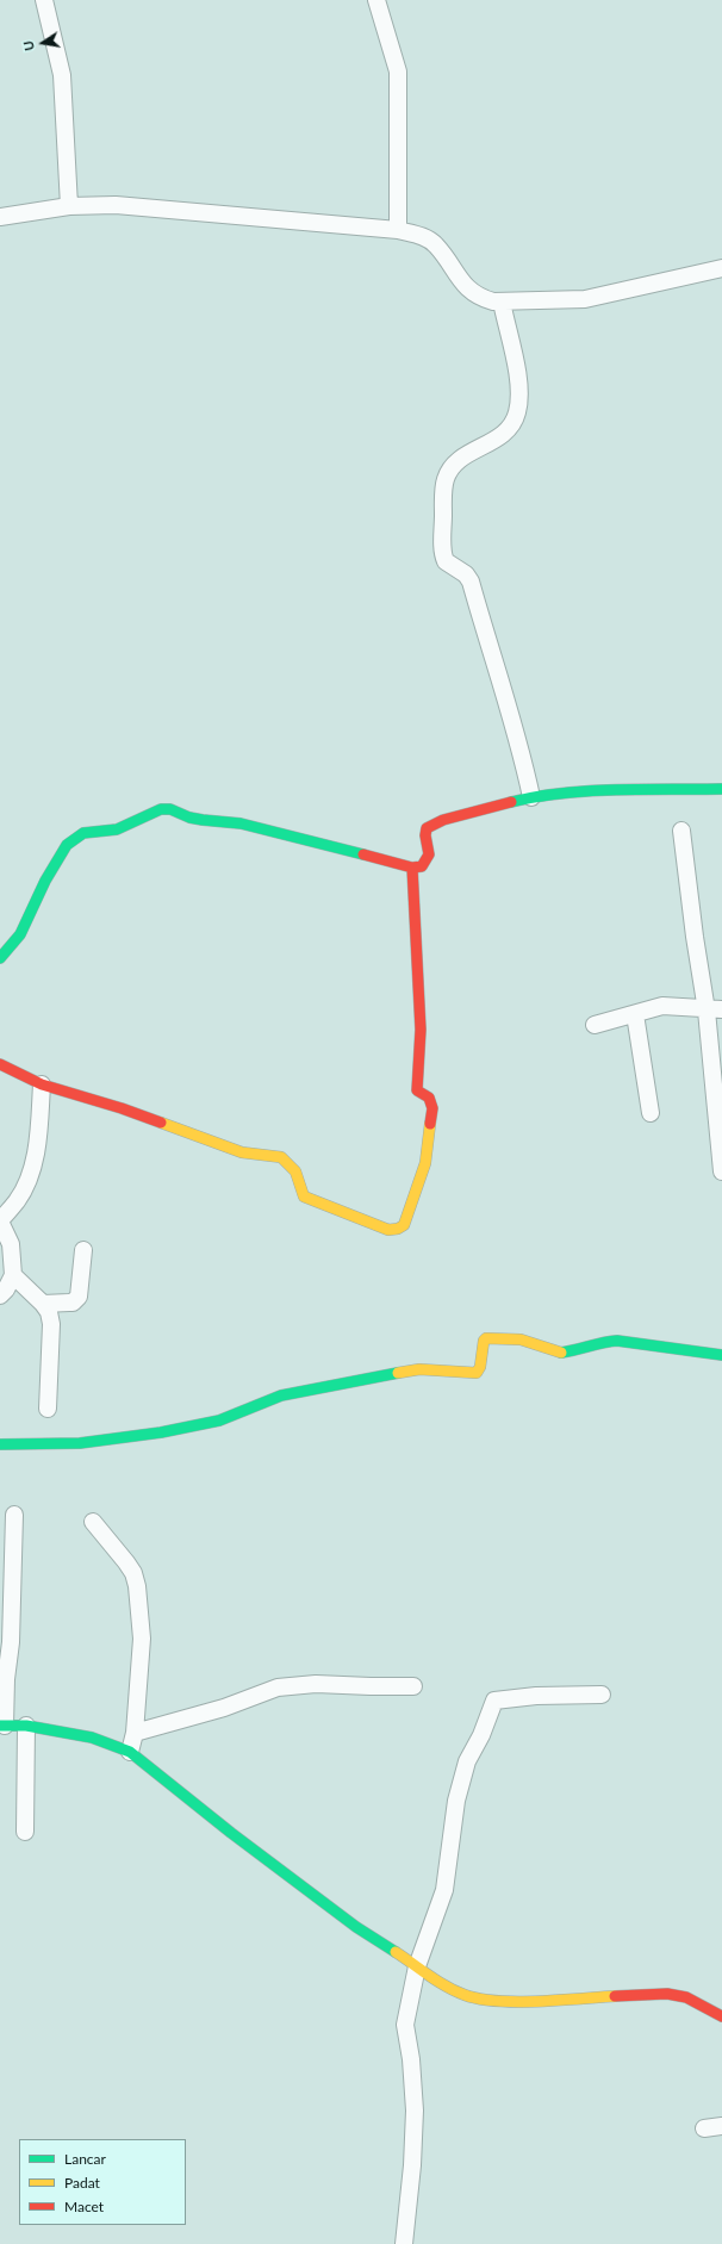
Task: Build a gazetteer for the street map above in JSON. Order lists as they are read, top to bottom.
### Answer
{
  "legend": ["Lancar", "Padat", "Macet"],
  "north": "left"
}
